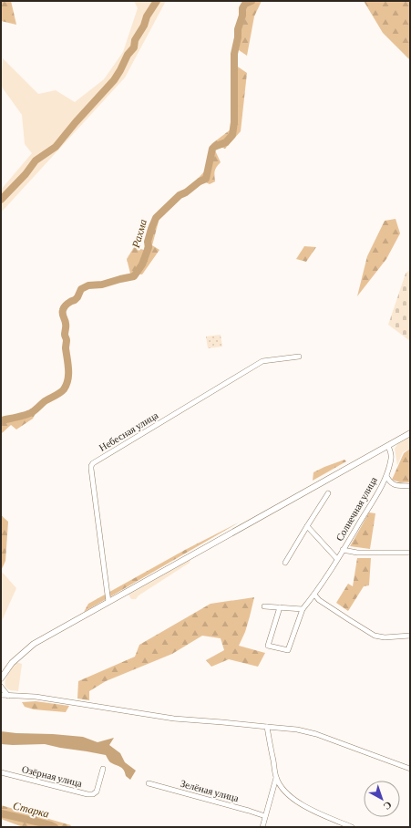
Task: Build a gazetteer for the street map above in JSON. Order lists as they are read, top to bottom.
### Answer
{
  "streets": {
    "street": [
      "Небесная улица",
      "Солнечная улица",
      "Озёрная улица",
      "Зелёная улица"
    ]
  },
  "water": ["Рахма", "Старка"],
  "north": "bottom right"
}
